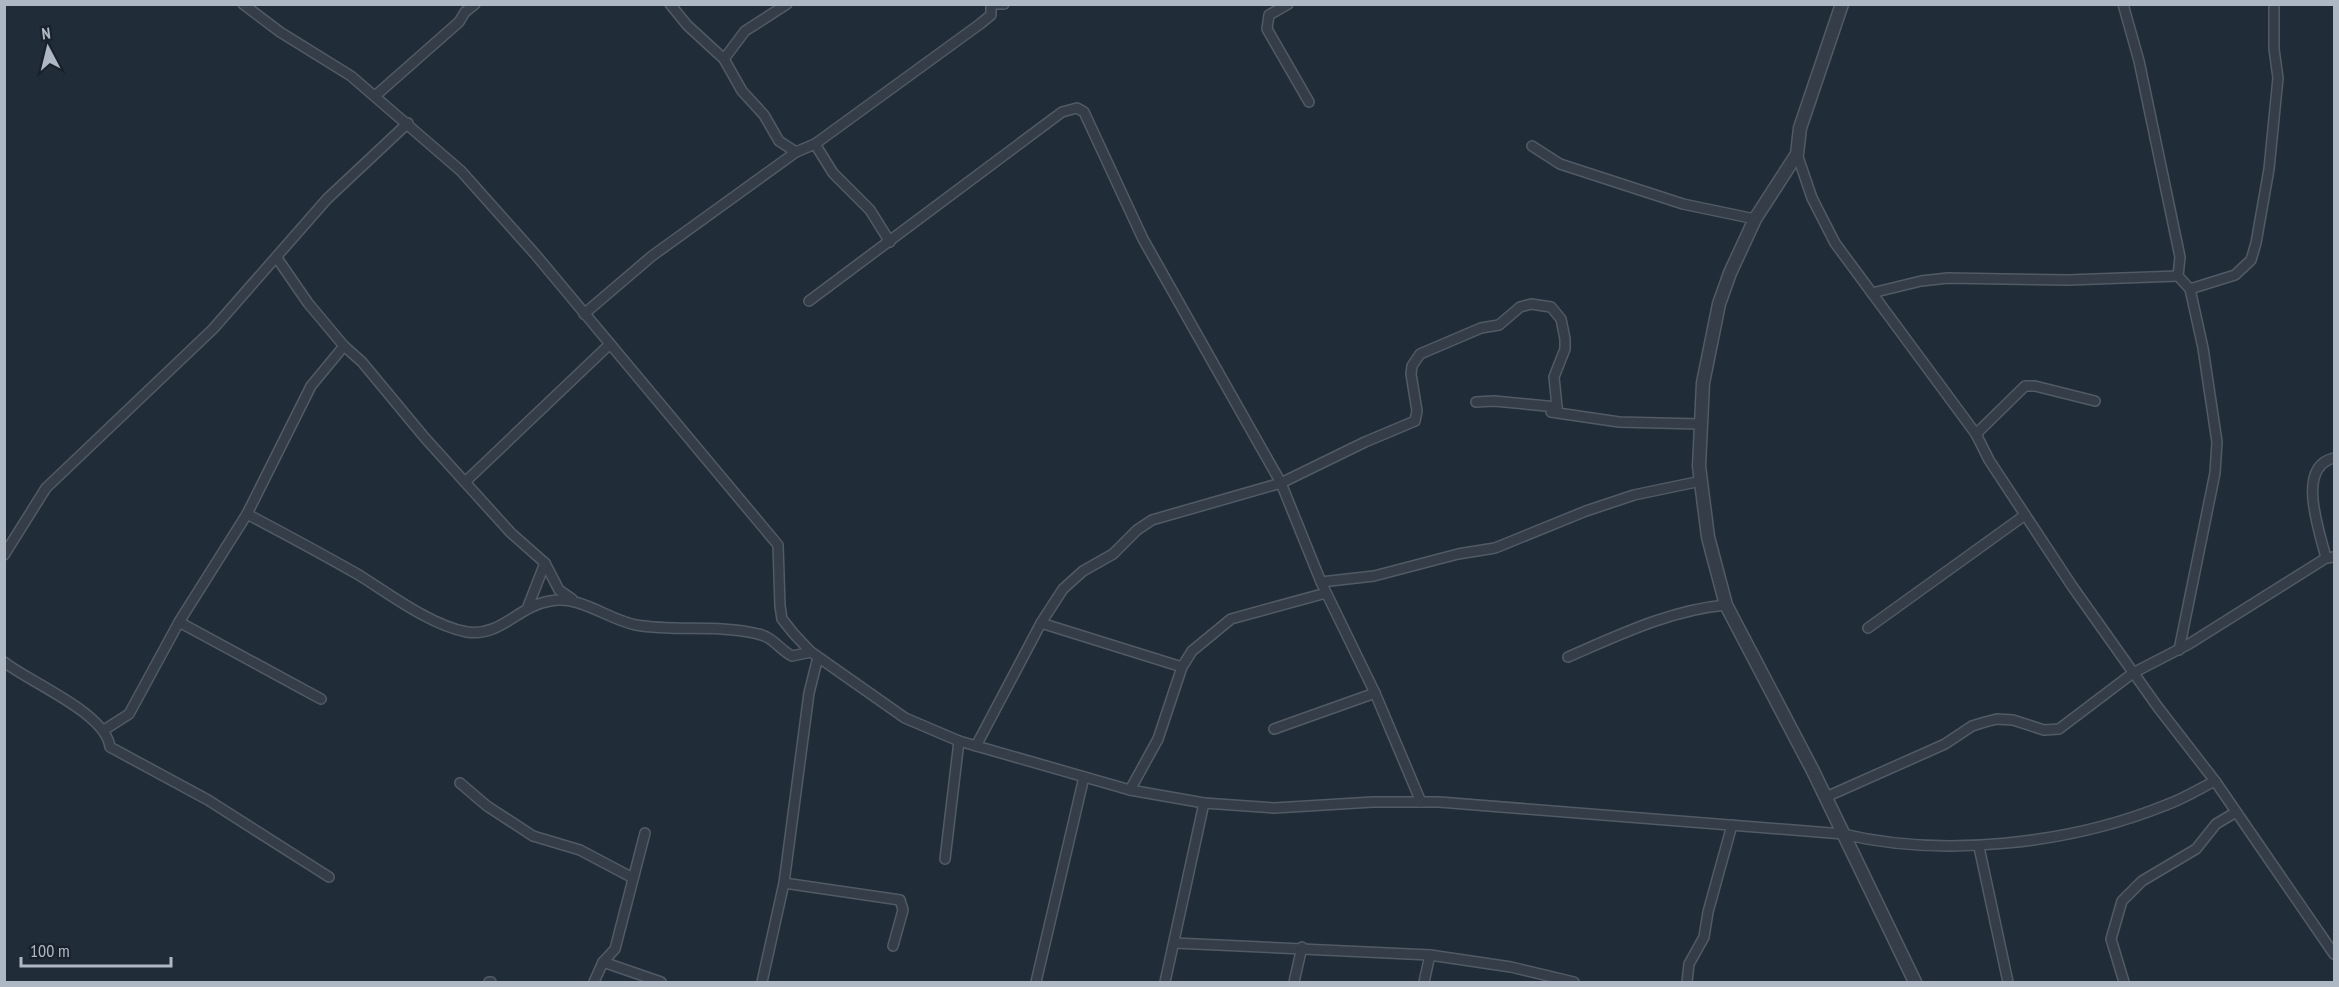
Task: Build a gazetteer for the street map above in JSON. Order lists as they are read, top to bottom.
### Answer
{
  "scale_bar": "100 m",
  "north": "top"
}
